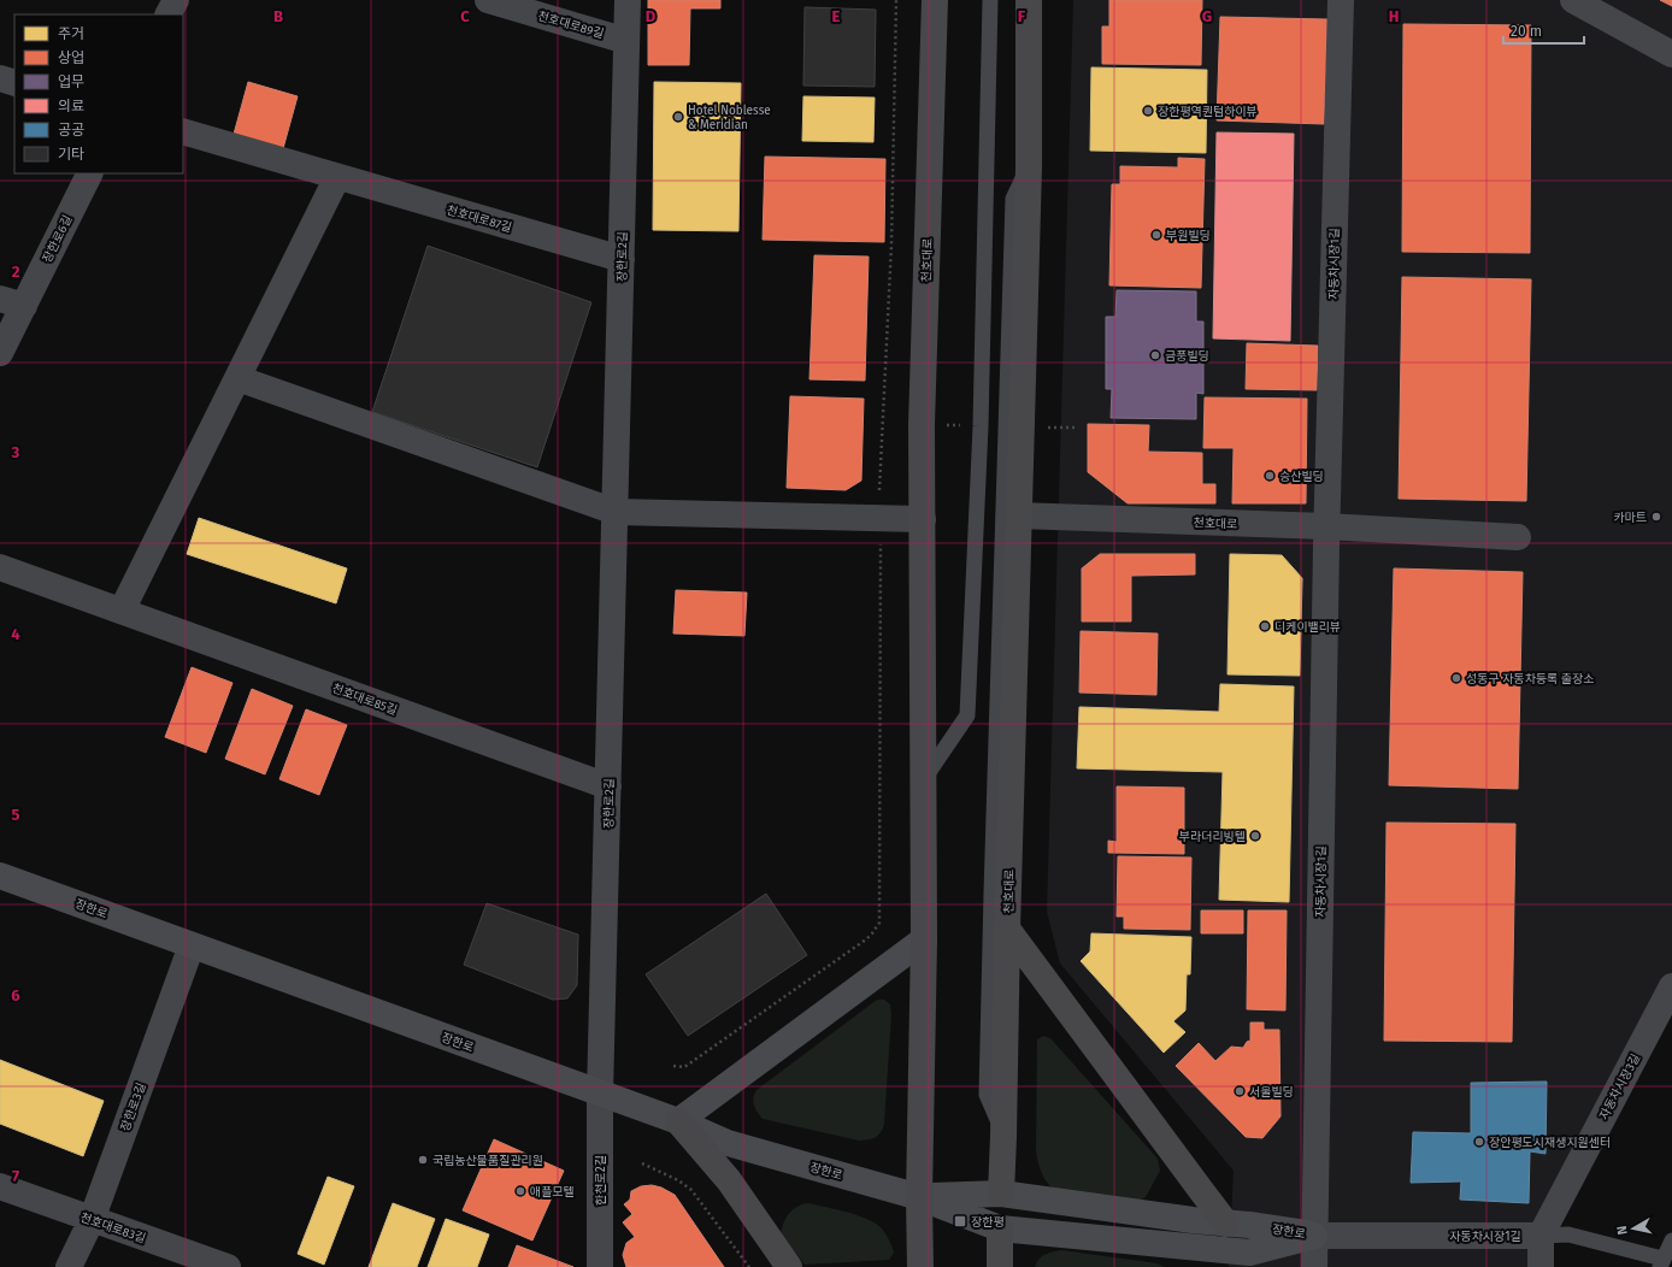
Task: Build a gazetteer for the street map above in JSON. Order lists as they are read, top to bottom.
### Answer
{
  "streets": {
    "main road": ["천호대로"],
    "street": [
      "천호대로89길",
      "천호대로87길",
      "장한로6길",
      "장한로2길",
      "자동차시장1길",
      "천호대로85길",
      "장한로",
      "자동차시장3길",
      "장한로3길",
      "한천로2길",
      "천호대로83길"
    ]
  },
  "crossings": [
    ["천호대로89길", "장한로2길"],
    ["천호대로87길", "장한로2길"],
    ["장한로2길", "천호대로85길"],
    ["장한로2길", "장한로"],
    ["장한로2길", "한천로2길"],
    ["천호대로", "자동차시장1길"],
    ["천호대로", "장한로"],
    ["자동차시장1길", "장한로"],
    ["자동차시장1길", "자동차시장3길"],
    ["장한로", "장한로3길"],
    ["장한로", "한천로2길"],
    ["장한로3길", "천호대로83길"]
  ],
  "places": {
    "other": [
      "장한평역퀀텀하이뷰",
      "Hotel Noblesse & Meridian",
      "부원빌딩",
      "금풍빌딩",
      "승산빌딩",
      "카마트",
      "디케이밸리뷰",
      "성동구 자동차등록 출장소",
      "부라더리빙텔",
      "서울빌딩",
      "장안평도시재생지원센터",
      "국립농산물품질관리원",
      "애플모텔"
    ],
    "transit": ["장한평"]
  },
  "legend": [
    "주거",
    "상업",
    "업무",
    "의료",
    "공공",
    "기타"
  ],
  "scale_bar": "20 m",
  "north": "left",
  "grid": {
    "columns": [
      "B",
      "C",
      "D",
      "E",
      "F",
      "G",
      "H"
    ],
    "rows": [
      "2",
      "3",
      "4",
      "5",
      "6",
      "7"
    ]
  }
}
